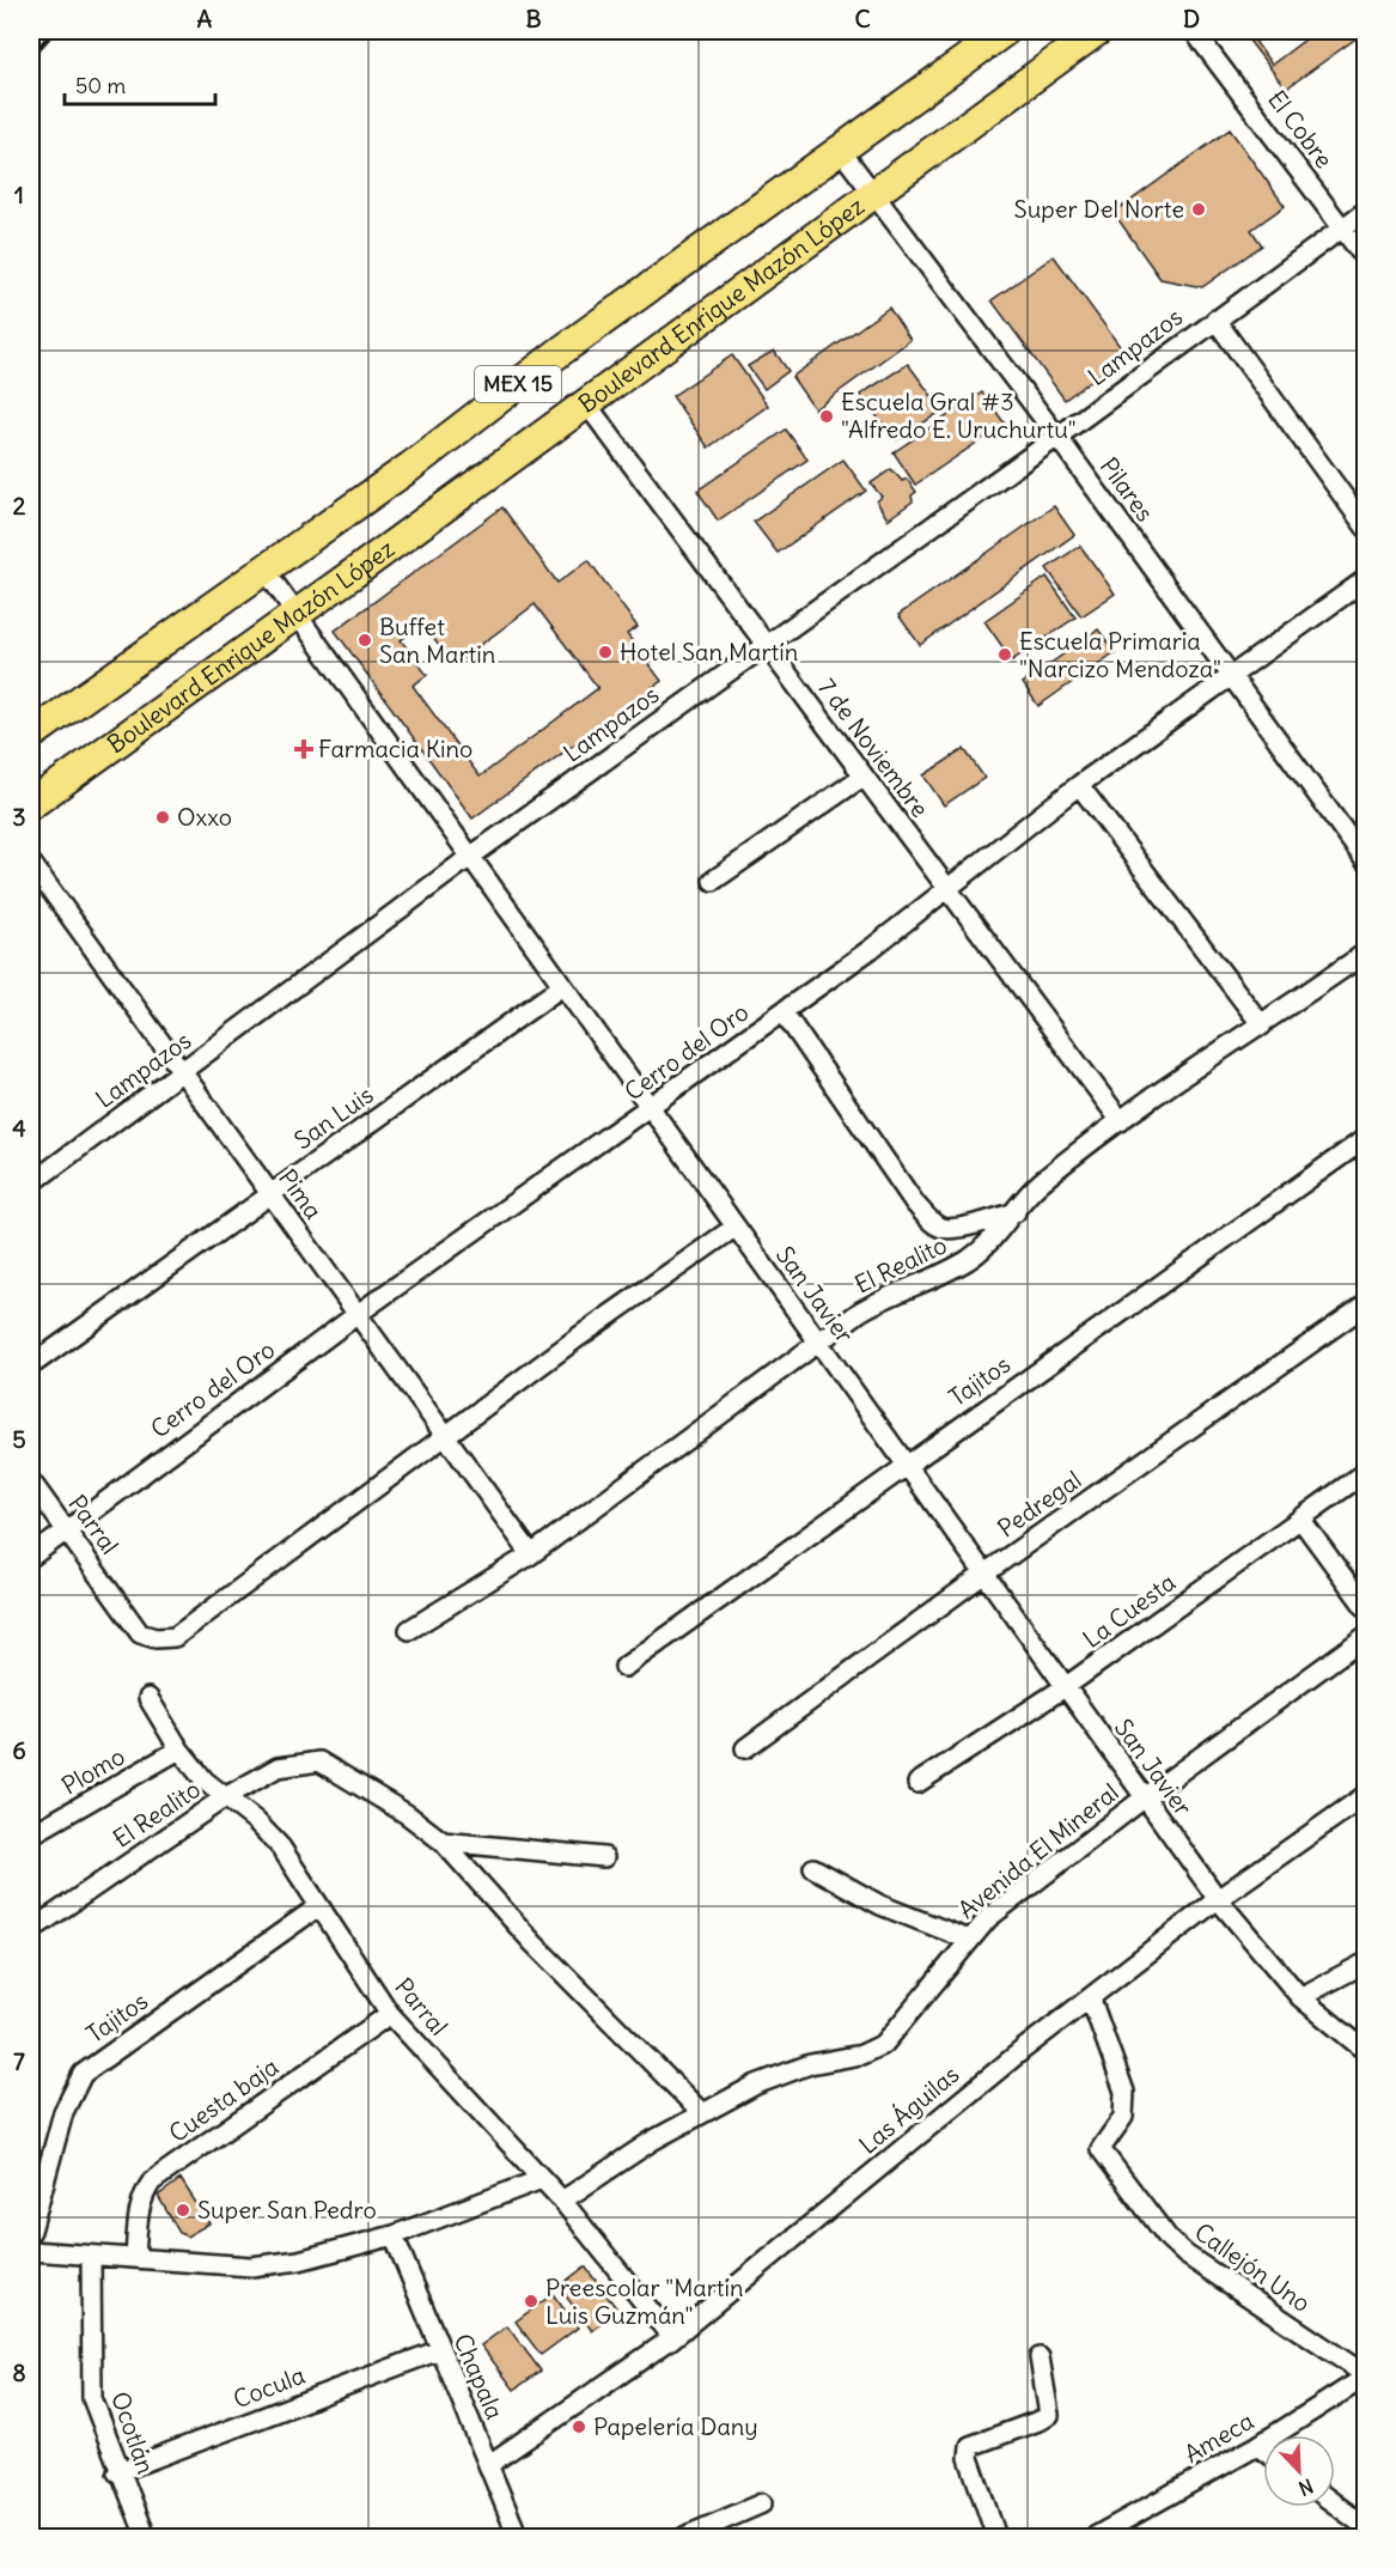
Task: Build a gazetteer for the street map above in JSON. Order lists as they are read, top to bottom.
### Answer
{
  "streets": {
    "main road": ["Boulevard Enrique Mazón López", "MEX 15"],
    "street": [
      "El Cobre",
      "Lampazos",
      "Pilares",
      "7 de Noviembre",
      "Cerro del Oro",
      "San Luis",
      "Pima",
      "El Realito",
      "San Javier",
      "Tajitos",
      "Pedregal",
      "Parral",
      "La Cuesta",
      "Plomo",
      "Avenida El Mineral",
      "Cuesta baja",
      "Las Águilas",
      "Callejón Uno",
      "Chapala",
      "Cocula",
      "Ocotlán",
      "Ameca"
    ]
  },
  "crossings": [
    ["El Cobre", "Lampazos"],
    ["Boulevard Enrique Mazón López", "Pilares"],
    ["Boulevard Enrique Mazón López", "7 de Noviembre"],
    ["Boulevard Enrique Mazón López", "San Javier"],
    ["Lampazos", "Pilares"],
    ["Lampazos", "7 de Noviembre"],
    ["Lampazos", "Pima"],
    ["Lampazos", "San Javier"],
    ["MEX 15", "Pilares"],
    ["MEX 15", "San Javier"],
    ["Pilares", "Cerro del Oro"],
    ["7 de Noviembre", "Cerro del Oro"],
    ["7 de Noviembre", "El Realito"],
    ["Cerro del Oro", "Pima"],
    ["Cerro del Oro", "San Javier"],
    ["Cerro del Oro", "Parral"],
    ["San Luis", "Pima"],
    ["San Luis", "San Javier"],
    ["Pima", "El Realito"],
    ["Pima", "Parral"],
    ["El Realito", "San Javier"],
    ["El Realito", "Parral"],
    ["San Javier", "Tajitos"],
    ["San Javier", "Pedregal"],
    ["San Javier", "La Cuesta"],
    ["San Javier", "Avenida El Mineral"],
    ["San Javier", "Las Águilas"],
    ["Tajitos", "Parral"],
    ["Parral", "Plomo"],
    ["Parral", "Avenida El Mineral"],
    ["Parral", "Cuesta baja"],
    ["Parral", "Las Águilas"],
    ["Las Águilas", "Callejón Uno"],
    ["Las Águilas", "Chapala"],
    ["Callejón Uno", "Ameca"],
    ["Chapala", "Cocula"],
    ["Cocula", "Ocotlán"]
  ],
  "places": {
    "other": [
      "Super Del Norte",
      "Escuela Gral #3 \"Alfredo E. Uruchurtu\"",
      "Buffet San Martin",
      "Hotel San Martín",
      "Escuela Primaria \"Narcizo Mendoza\"",
      "Oxxo",
      "Super San Pedro",
      "Preescolar \"Martín Luis Guzmán\"",
      "Papelería Dany"
    ],
    "health": ["Farmacia Kino"]
  },
  "scale_bar": "50 m",
  "north": "bottom right",
  "grid": {
    "columns": [
      "A",
      "B",
      "C",
      "D"
    ],
    "rows": [
      "1",
      "2",
      "3",
      "4",
      "5",
      "6",
      "7",
      "8"
    ]
  }
}
